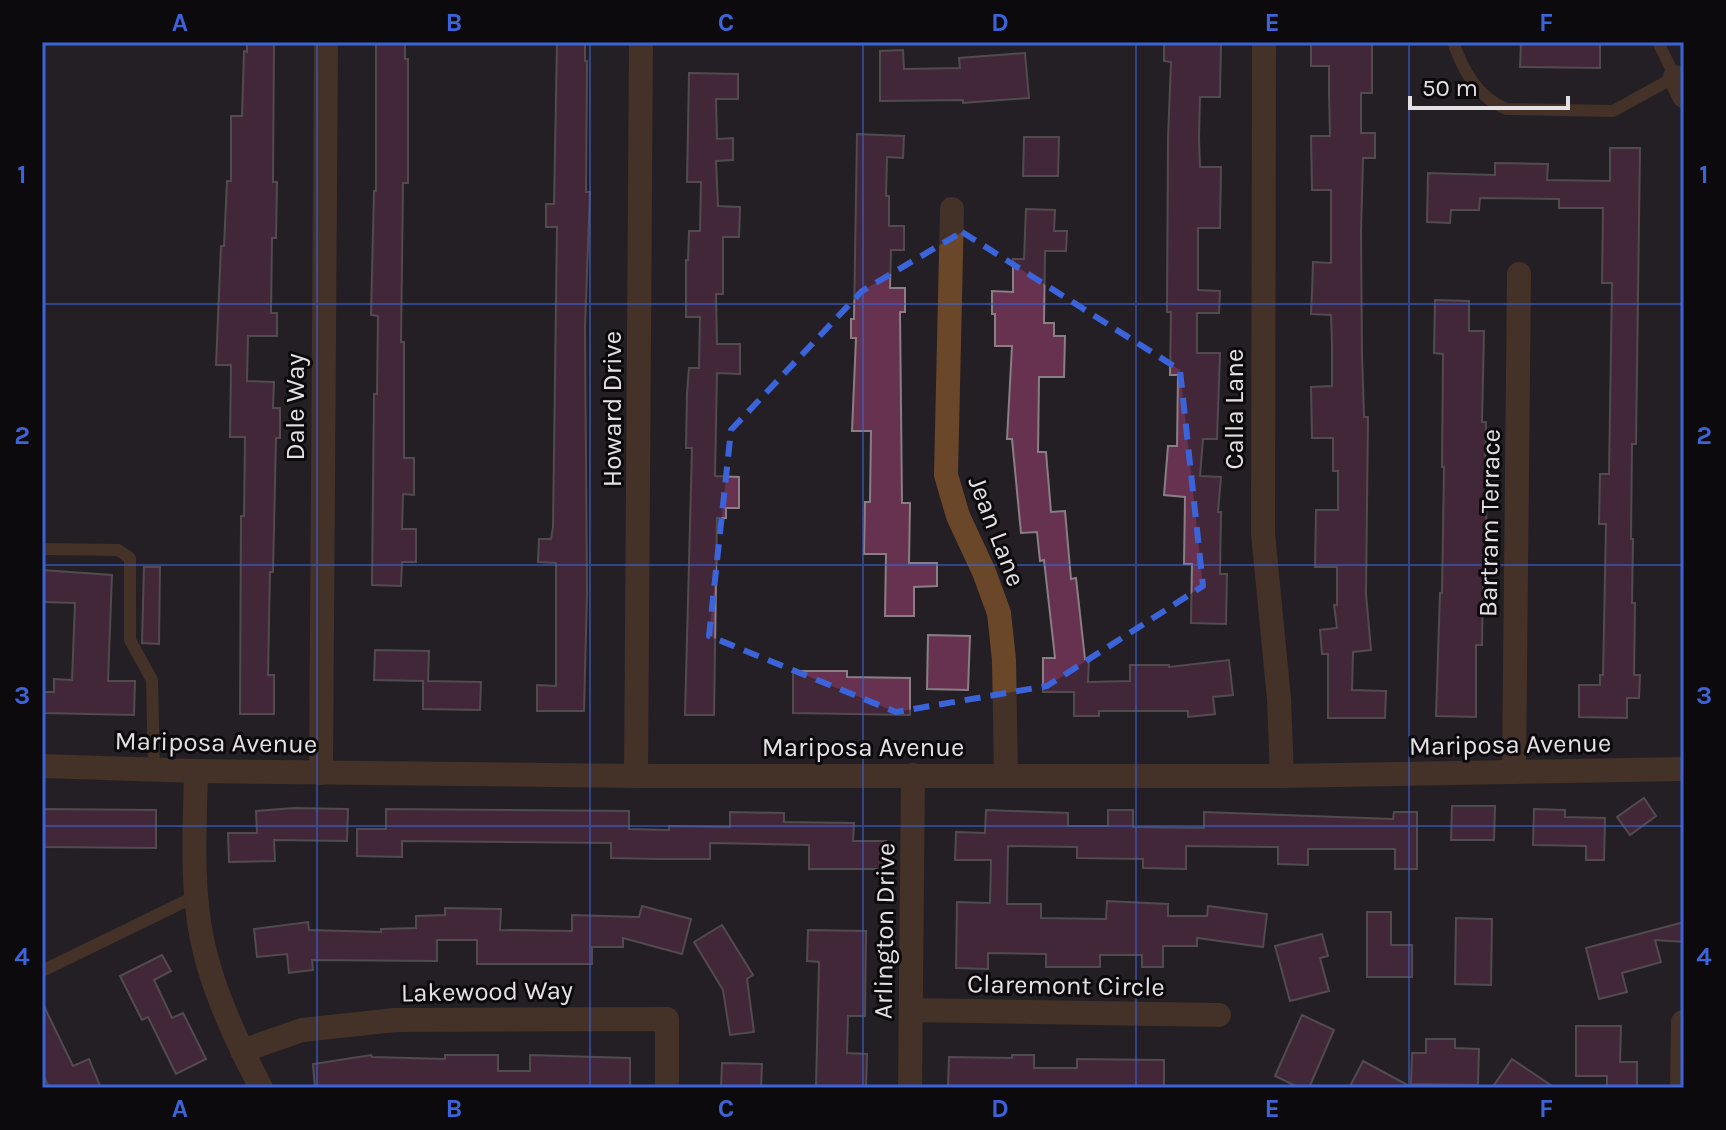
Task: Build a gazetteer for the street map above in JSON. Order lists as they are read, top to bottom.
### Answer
{
  "streets": {
    "street": [
      "Dale Way",
      "Howard Drive",
      "Calla Lane",
      "Bartram Terrace",
      "Jean Lane",
      "Mariposa Avenue",
      "Arlington Drive",
      "Claremont Circle",
      "Lakewood Way"
    ]
  },
  "crossings": [
    ["Dale Way", "Mariposa Avenue"],
    ["Howard Drive", "Mariposa Avenue"],
    ["Calla Lane", "Mariposa Avenue"],
    ["Bartram Terrace", "Mariposa Avenue"],
    ["Jean Lane", "Mariposa Avenue"],
    ["Mariposa Avenue", "Arlington Drive"],
    ["Arlington Drive", "Claremont Circle"]
  ],
  "scale_bar": "50 m",
  "grid": {
    "columns": [
      "A",
      "B",
      "C",
      "D",
      "E",
      "F"
    ],
    "rows": [
      "1",
      "2",
      "3",
      "4"
    ]
  }
}
